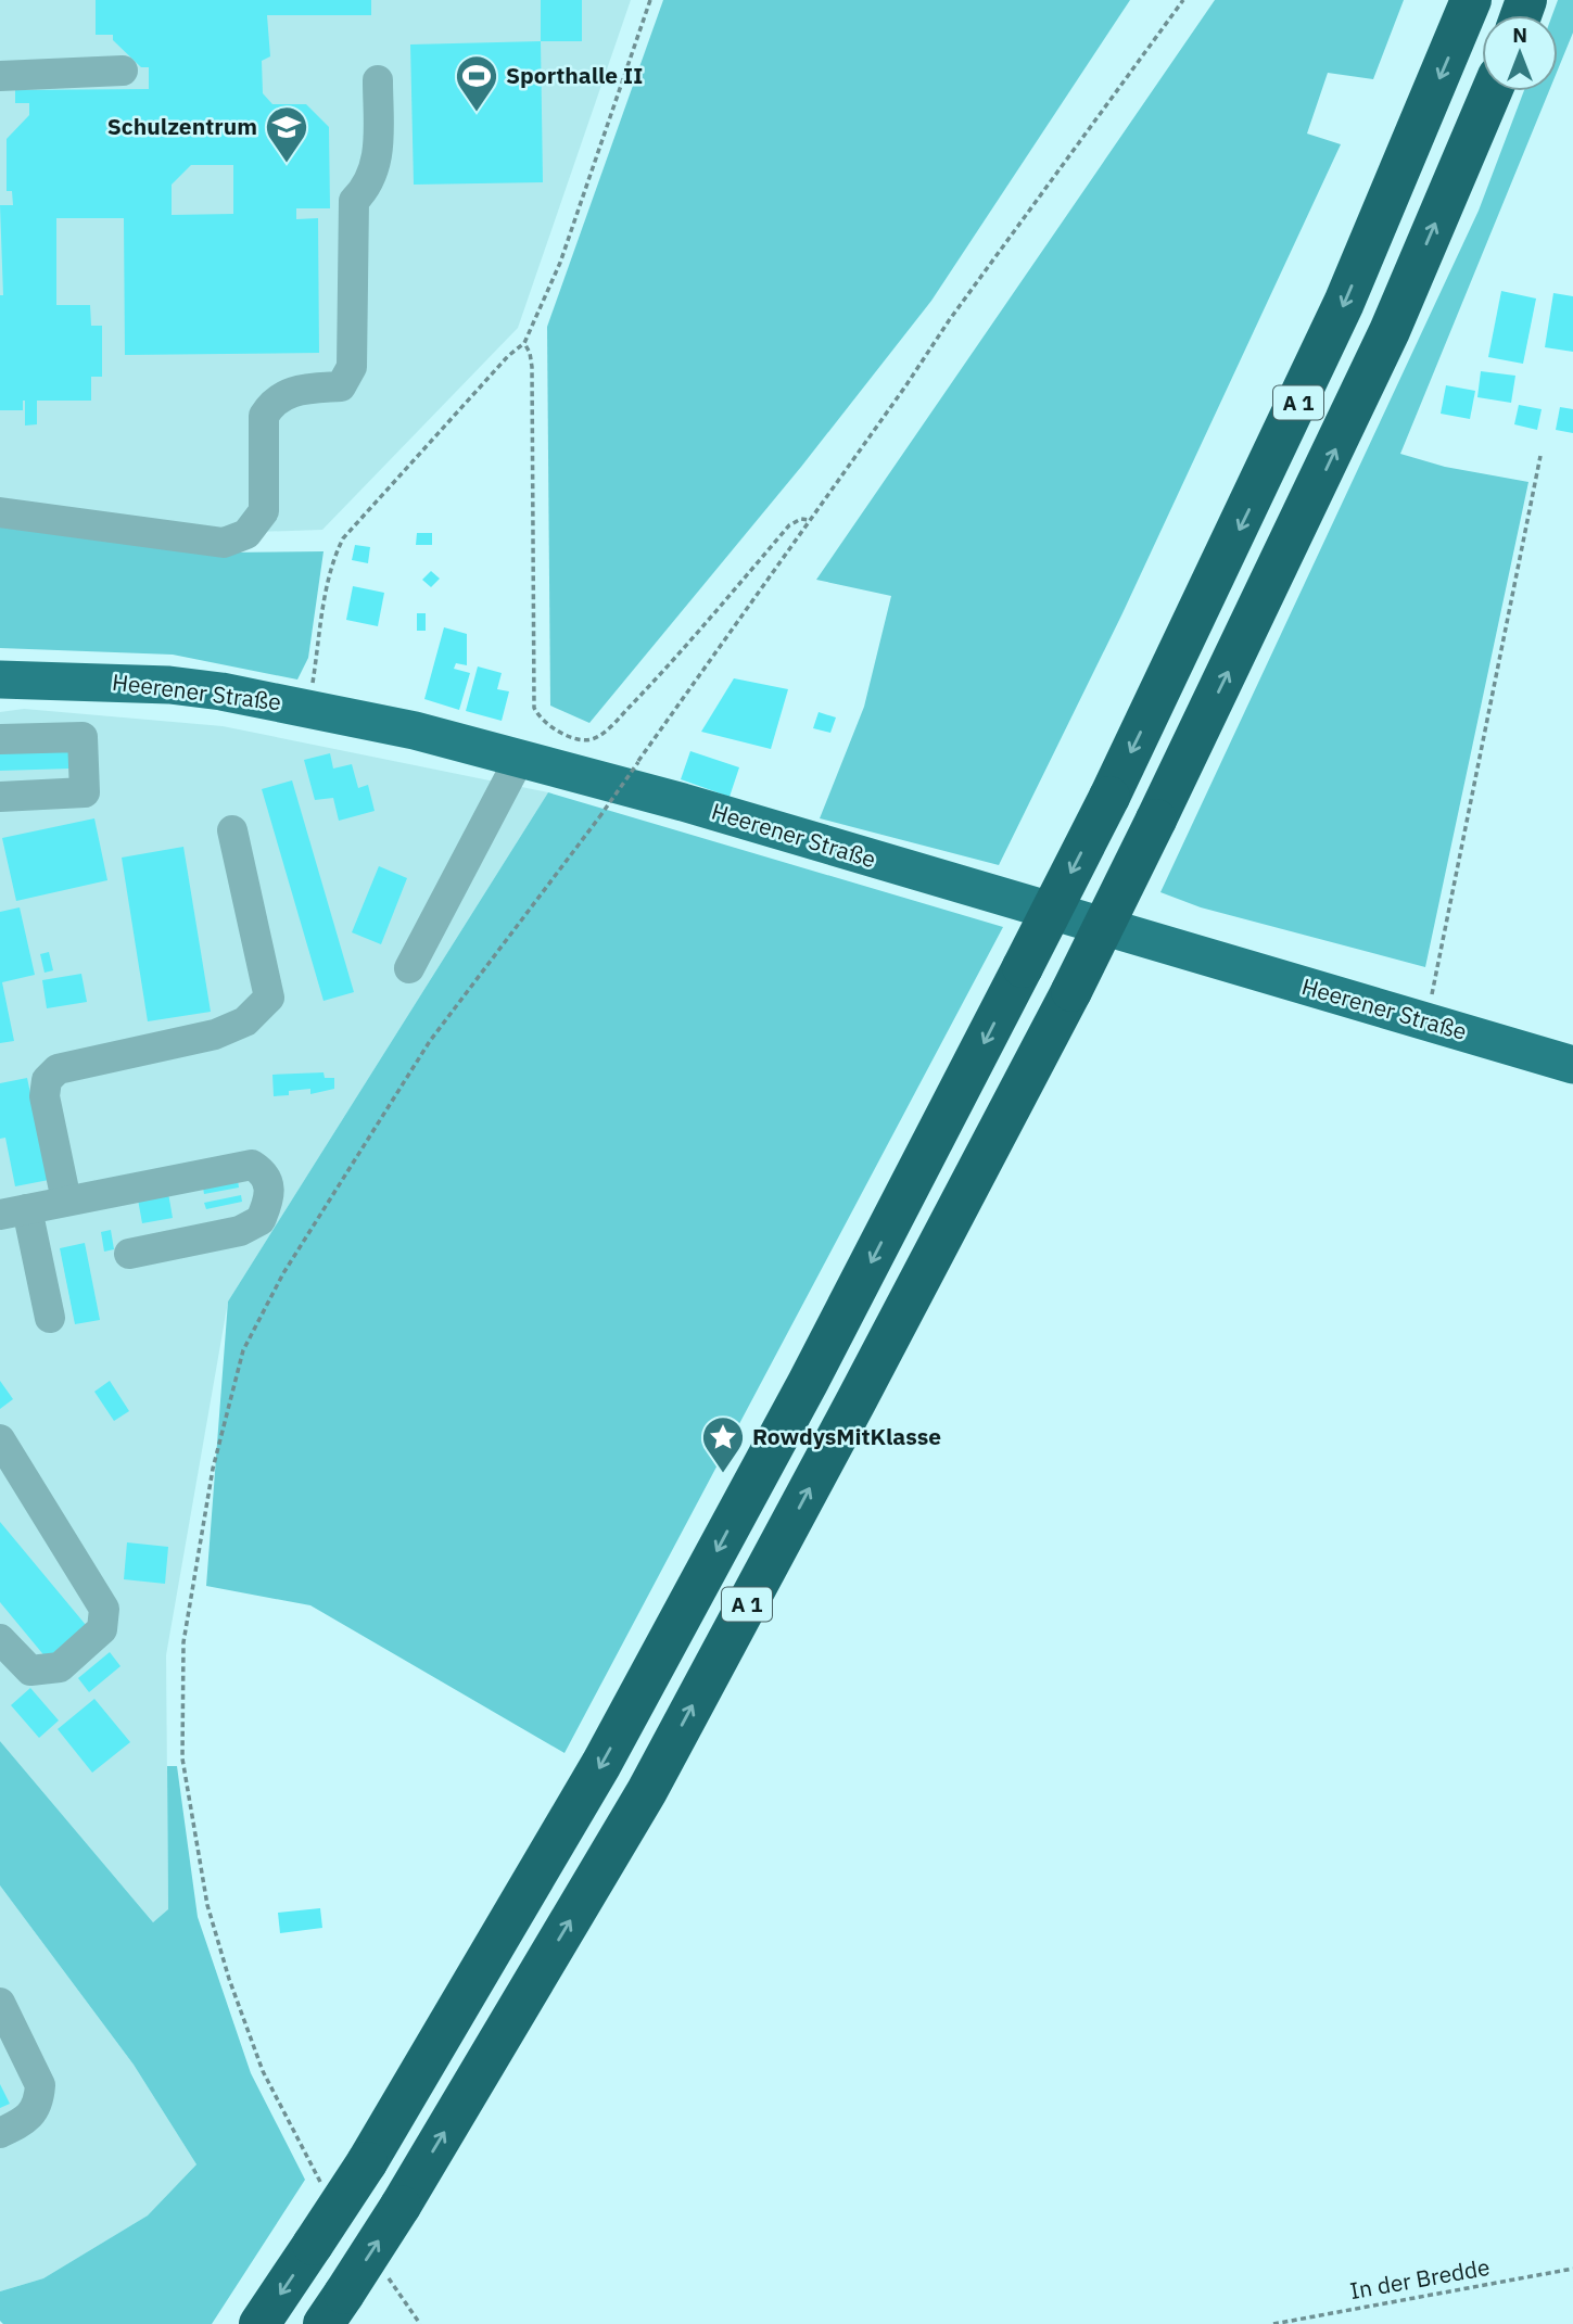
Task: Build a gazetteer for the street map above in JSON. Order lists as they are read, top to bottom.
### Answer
{
  "streets": {
    "highway": ["A 1"],
    "main road": ["Heerener Straße"],
    "path": ["In der Bredde"]
  },
  "places": {
    "sports": ["Sporthalle II"],
    "school or university": ["Schulzentrum"],
    "place": ["RowdysMitKlasse"]
  },
  "north": "top"
}
